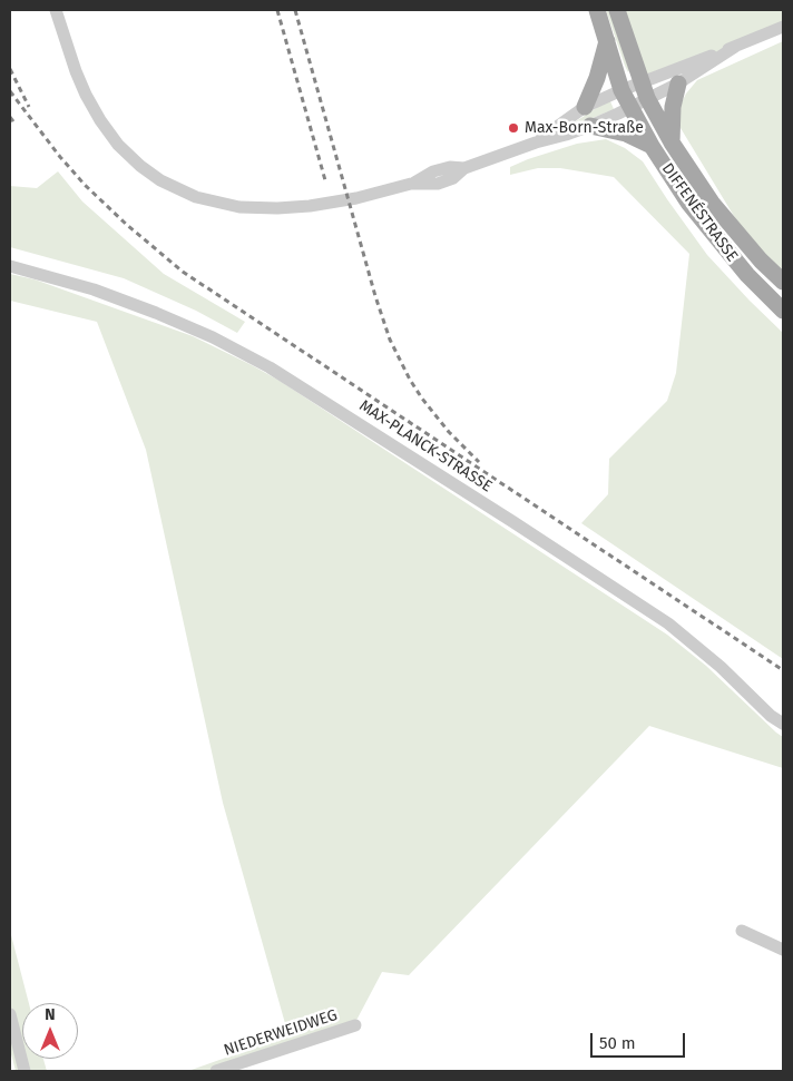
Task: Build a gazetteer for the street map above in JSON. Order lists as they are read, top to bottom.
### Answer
{
  "streets": {
    "main road": ["DIFFENÉSTRASSE"],
    "street": ["MAX-PLANCK-STRASSE", "NIEDERWEIDWEG"]
  },
  "places": ["Max-Born-Straße"],
  "scale_bar": "50 m",
  "north": "top"
}
